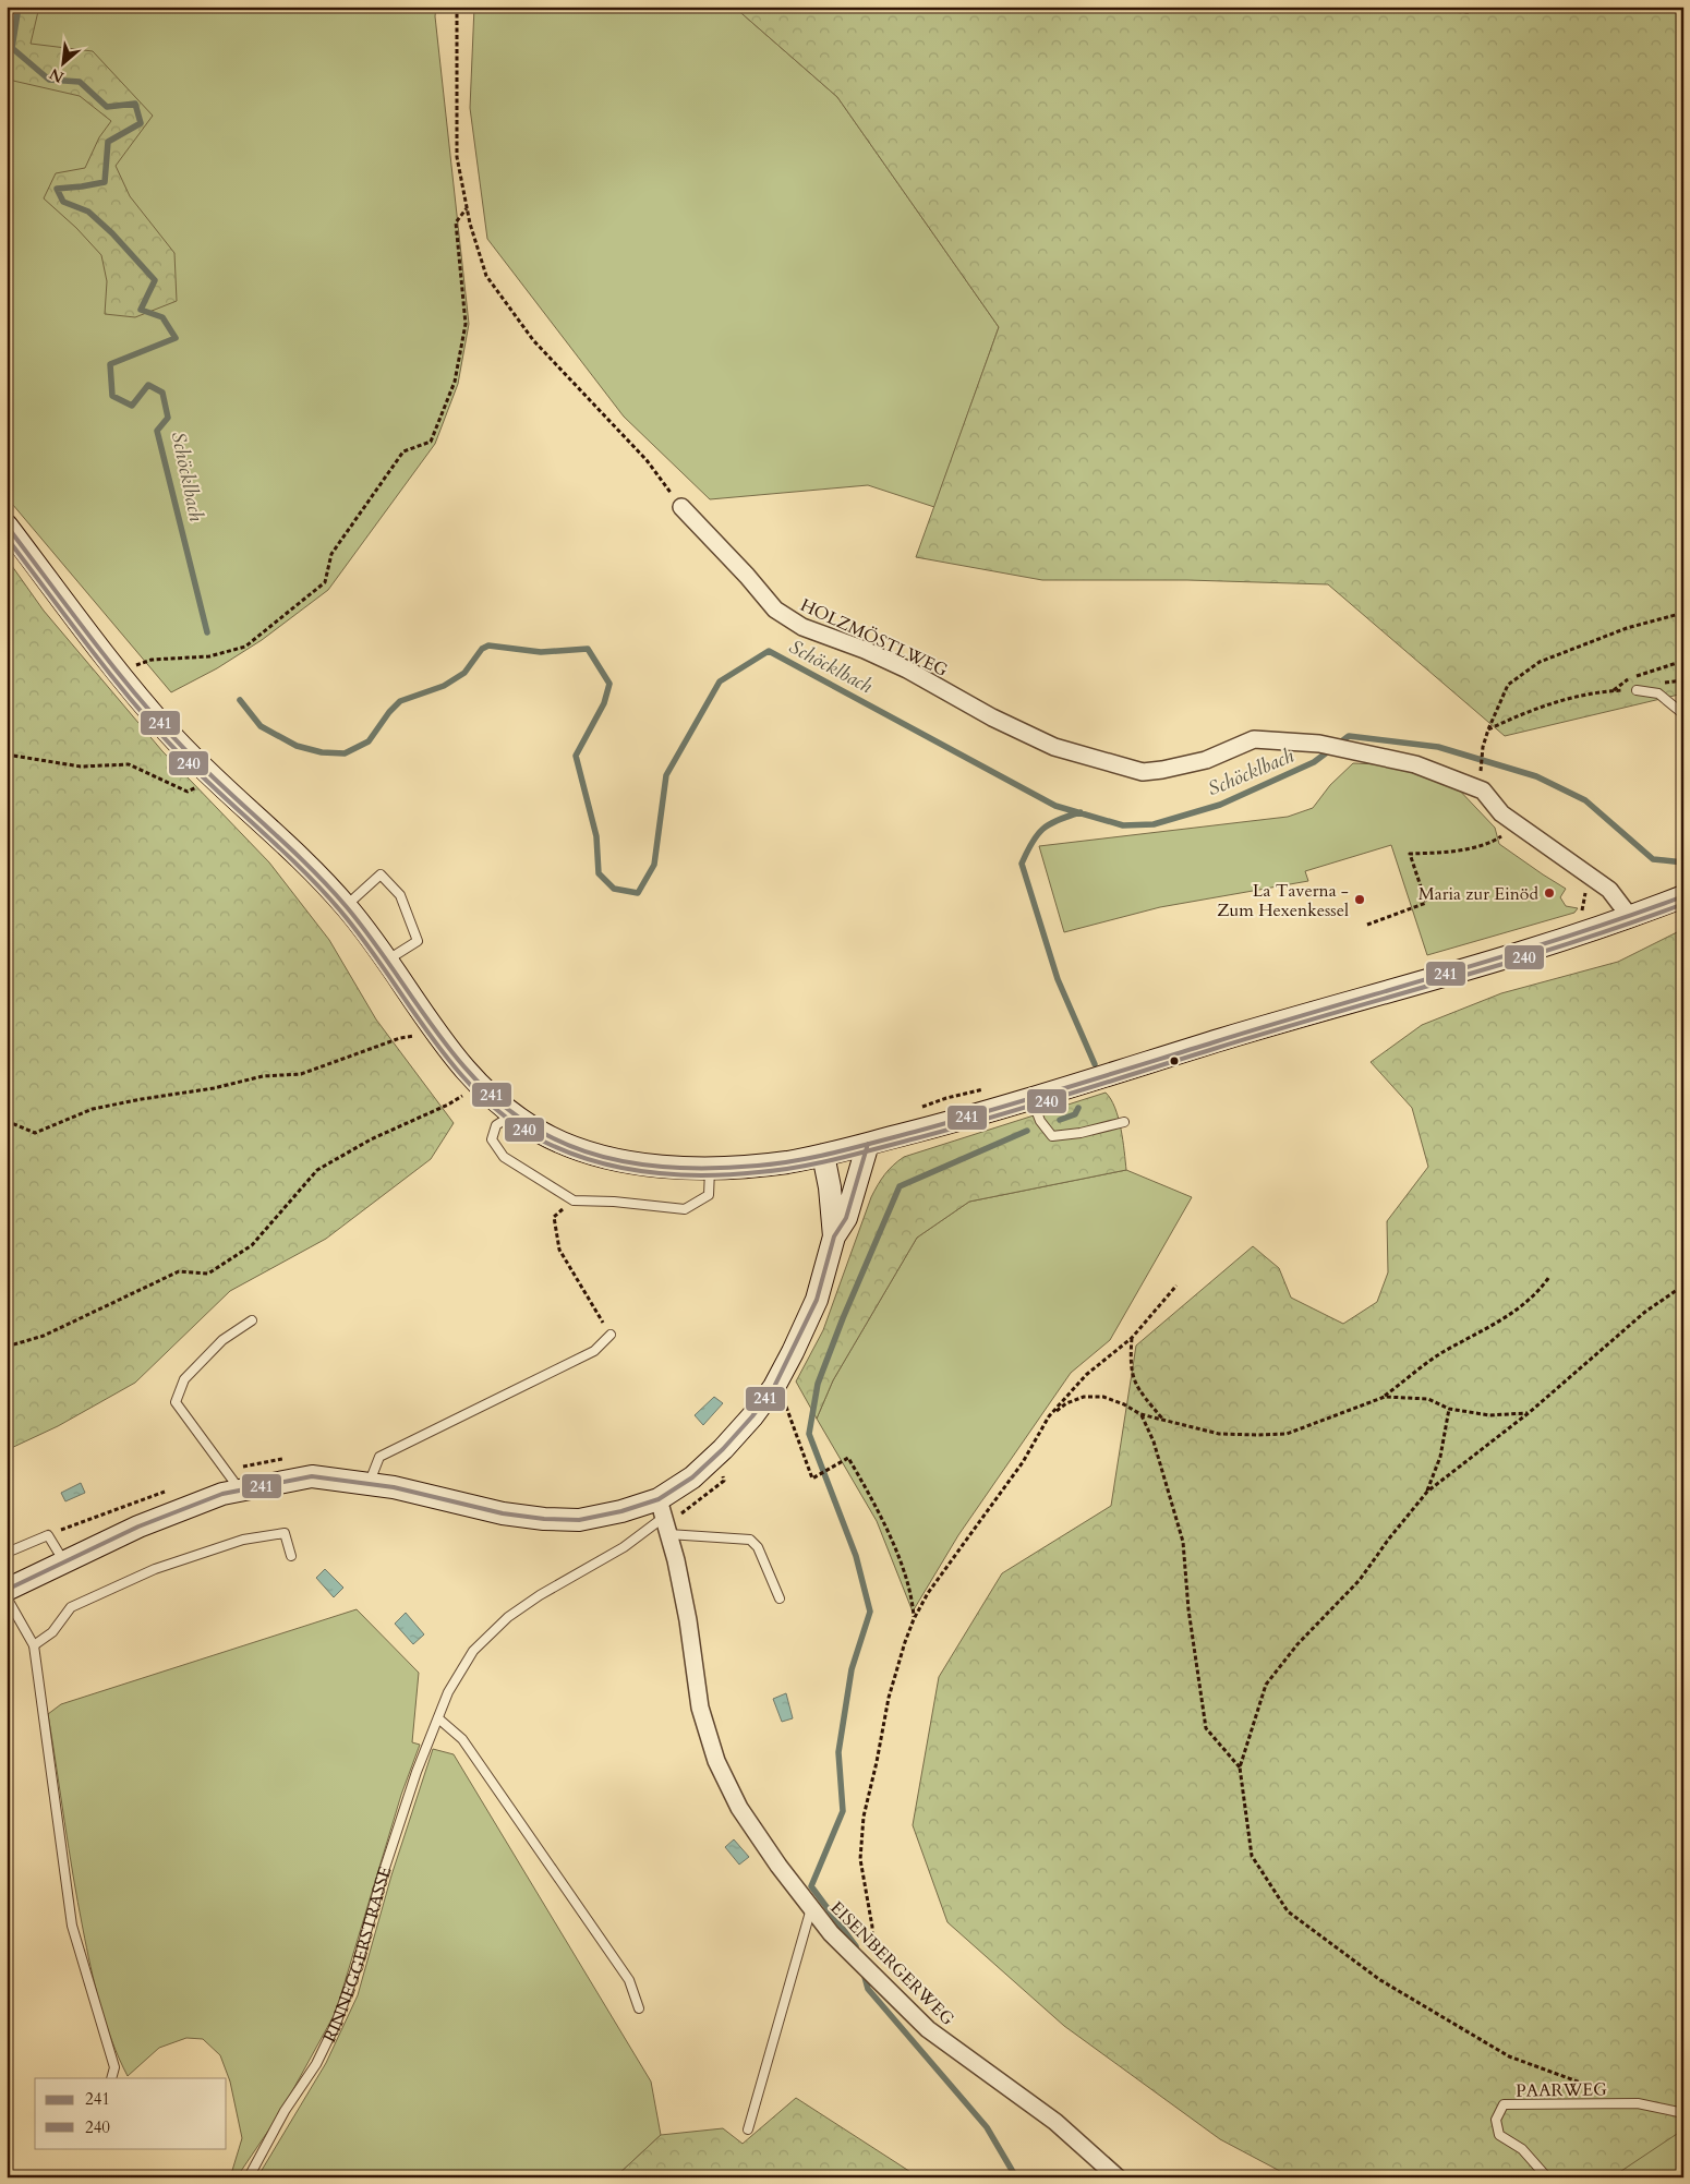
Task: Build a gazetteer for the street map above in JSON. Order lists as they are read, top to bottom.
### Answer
{
  "streets": {
    "main road": ["RINNEGGERSTRASSE"],
    "street": ["HOLZMÖSTLWEG", "EISENBERGERWEG"],
    "lane": ["PAARWEG"]
  },
  "crossings": [
    ["RINNEGGERSTRASSE", "EISENBERGERWEG"]
  ],
  "water": ["Schöcklbach"],
  "places": ["Maria zur Einöd", "La Taverna - Zum Hexenkessel"],
  "lines": ["transit line 241", "transit line 240"],
  "legend": ["241", "240"],
  "north": "bottom left"
}
